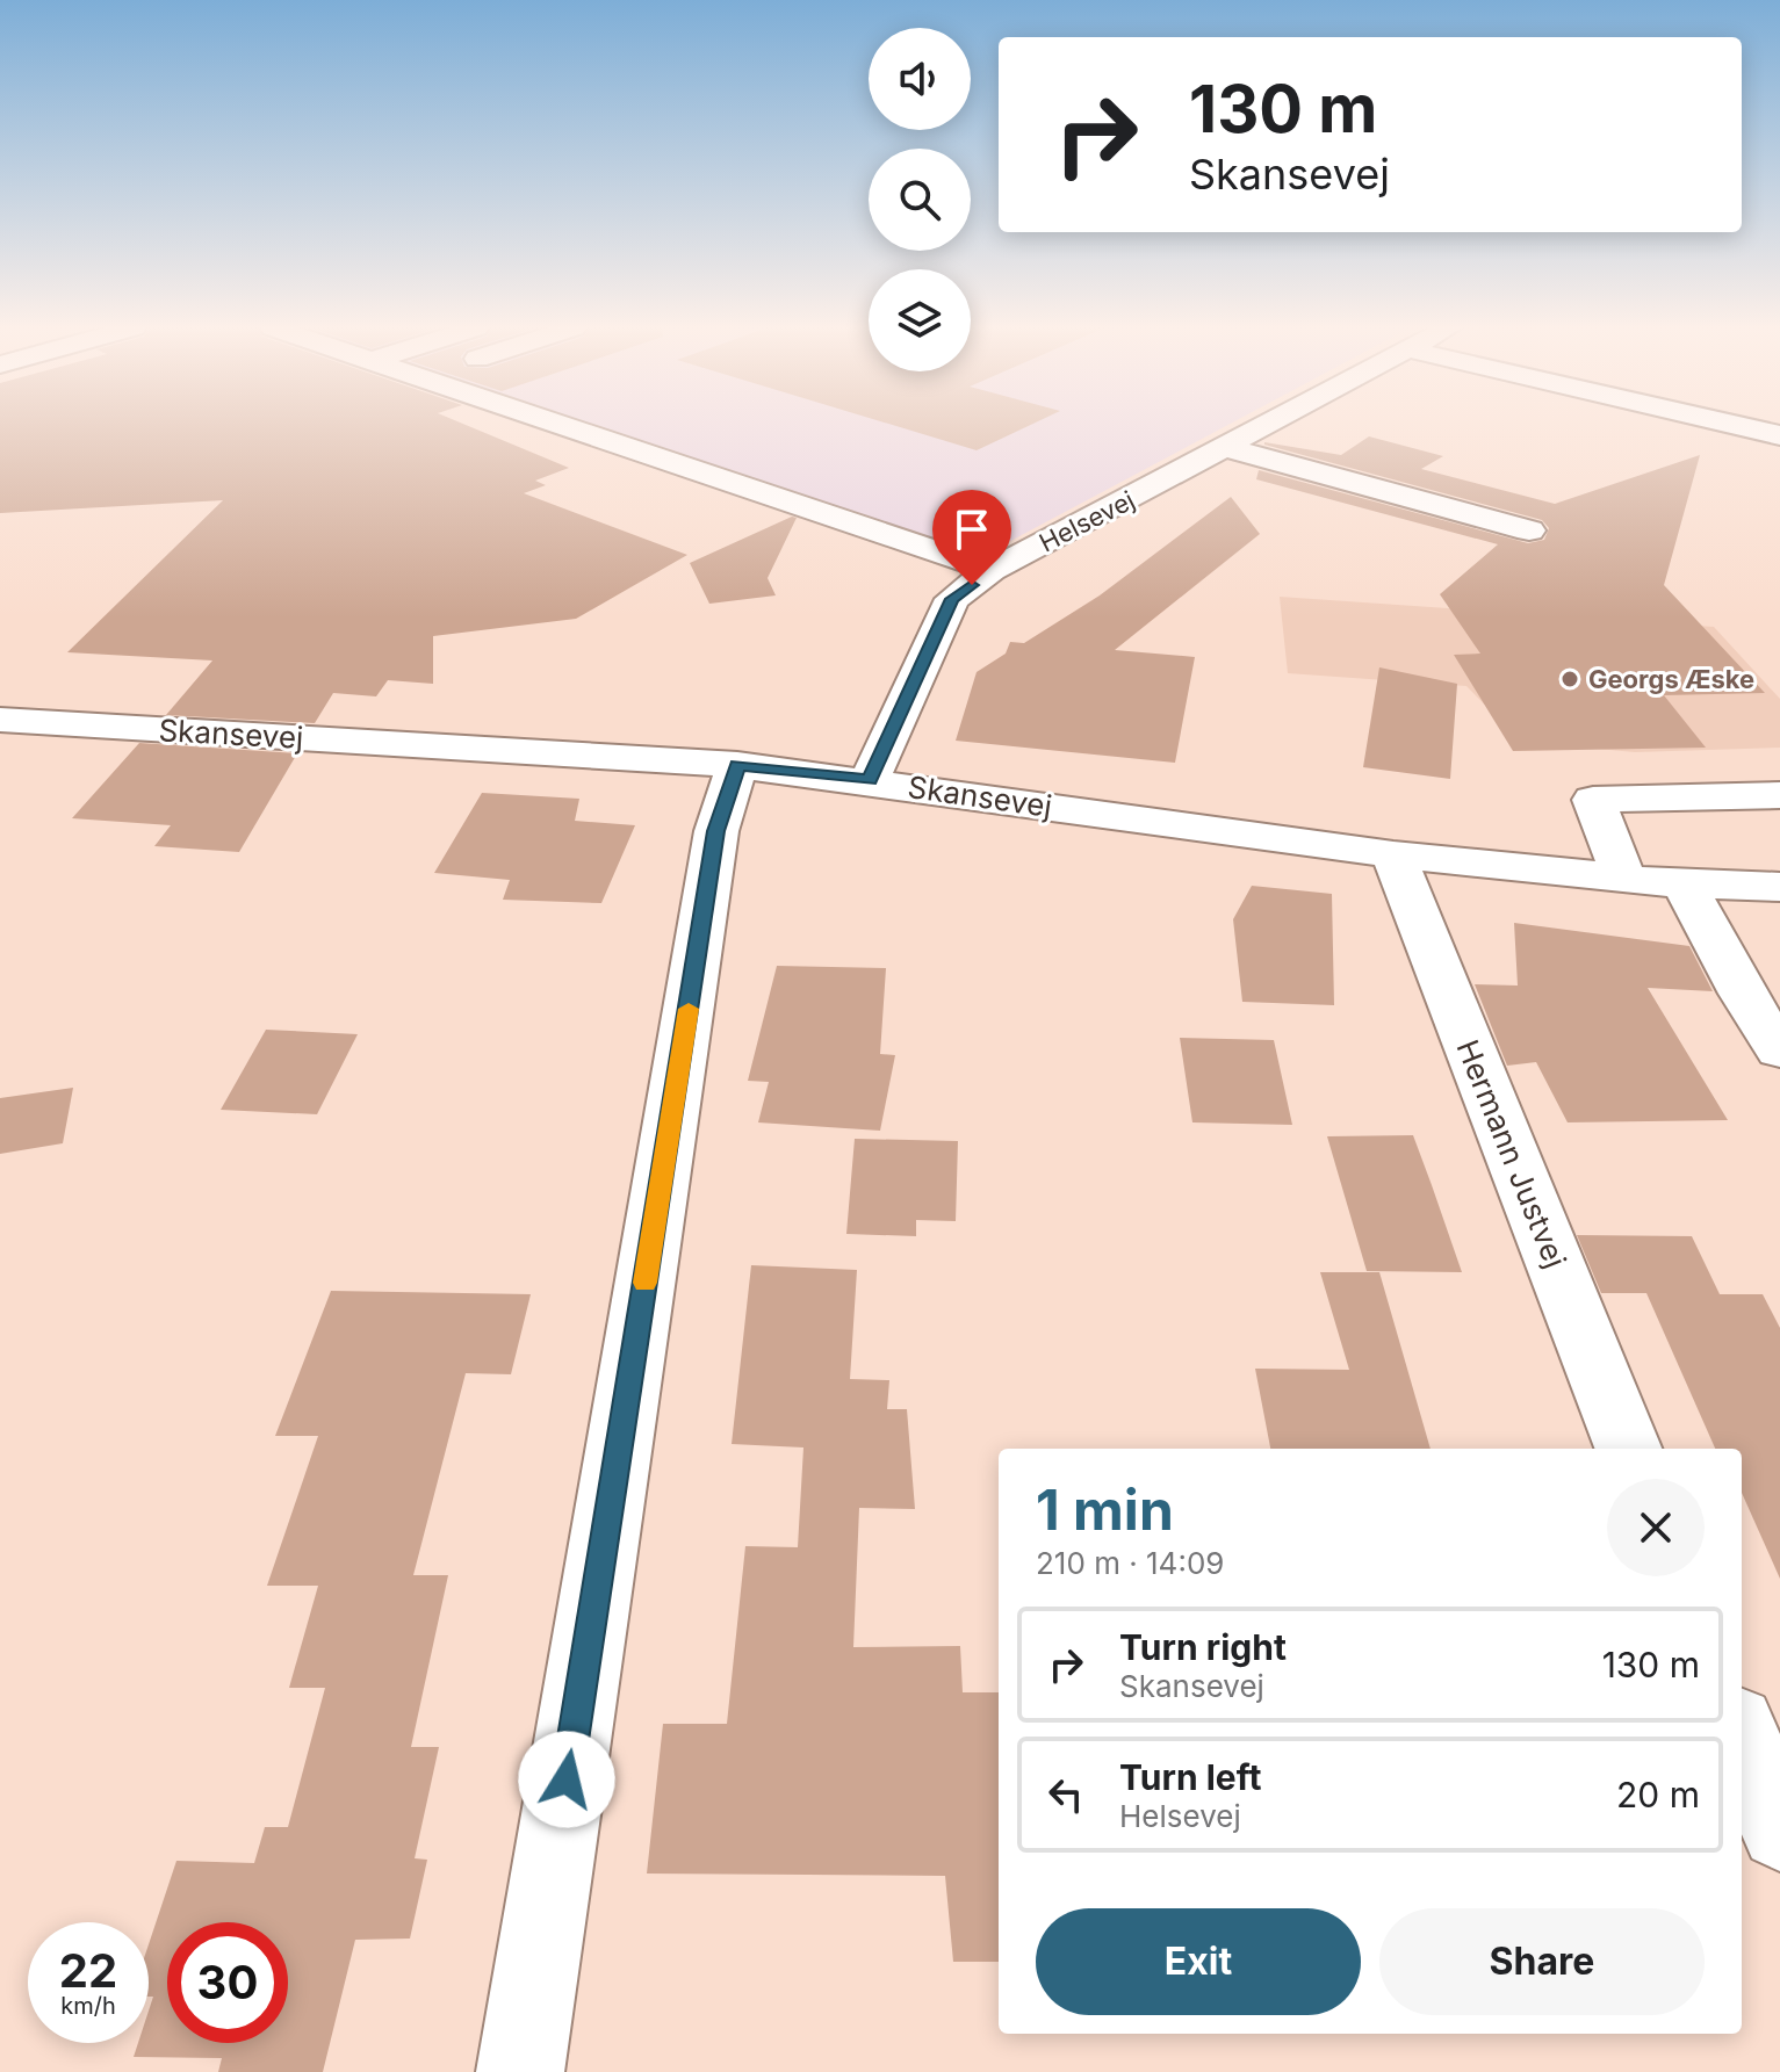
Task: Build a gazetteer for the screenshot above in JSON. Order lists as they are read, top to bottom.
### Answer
{
  "streets": {
    "street": ["Helsevej", "Skansevej", "Hermann Justvej"]
  },
  "crossings": [
    ["Helsevej", "Skansevej"],
    ["Skansevej", "Hermann Justvej"]
  ],
  "places": ["Georgs Æske"],
  "page": {
    "turn": ["130 m", "Skansevej"],
    "heading": ["1 min", "210 m · 14:09"],
    "list": [
      {
        "name": "Turn right",
        "note": "Skansevej",
        "value": "130 m"
      },
      {
        "name": "Turn left",
        "note": "Helsevej",
        "value": "20 m"
      }
    ],
    "buttons": ["Exit", "Share"],
    "speed": "22 km/h",
    "limit": "30"
  }
}
